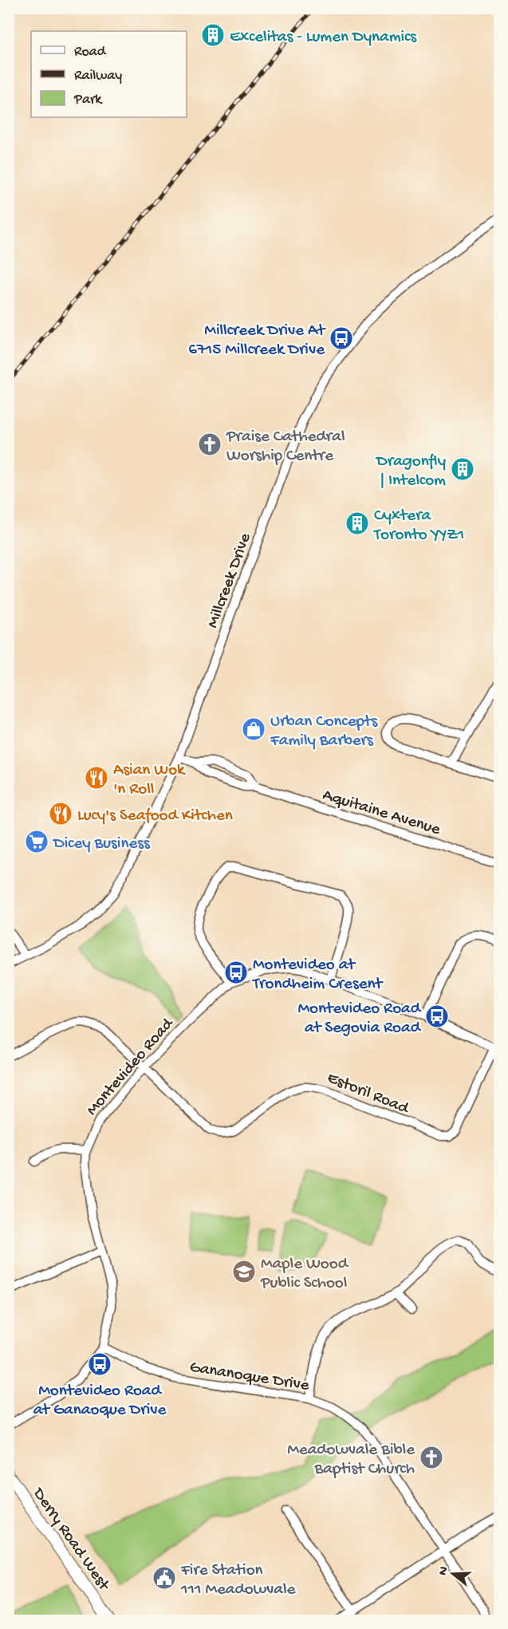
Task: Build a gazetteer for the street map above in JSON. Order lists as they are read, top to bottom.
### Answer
{
  "streets": {
    "main road": ["Derry Road West"],
    "street": [
      "Millcreek Drive",
      "Aquitaine Avenue",
      "Montevideo Road",
      "Estoril Road",
      "Gananoque Drive"
    ]
  },
  "crossings": [
    ["Millcreek Drive", "Aquitaine Avenue"],
    ["Montevideo Road", "Estoril Road"],
    ["Montevideo Road", "Gananoque Drive"]
  ],
  "places": {
    "building": ["Excelitas - Lumen Dynamics", "Dragonfly | Intelcom", "Cyxtera Toronto YYZ1"],
    "bus stop": [
      "Millcreek Drive At 6715 Millcreek Drive",
      "Montevideo at Trondheim Cresent",
      "Montevideo Road at Segovia Road",
      "Montevideo Road at Ganaoque Drive"
    ],
    "church": ["Praise Cathedral Worship Centre", "Meadowvale Bible Baptist Church"],
    "shop": ["Urban Concepts Family Barbers"],
    "restaurant": ["Asian Wok 'n Roll", "Lucy's Seafood Kitchen"],
    "supermarket": ["Dicey Business"],
    "school or university": ["Maple Wood Public School"],
    "public building": ["Fire Station 111 Meadowvale"]
  },
  "legend": ["Road", "Railway", "Park"],
  "north": "left"
}
